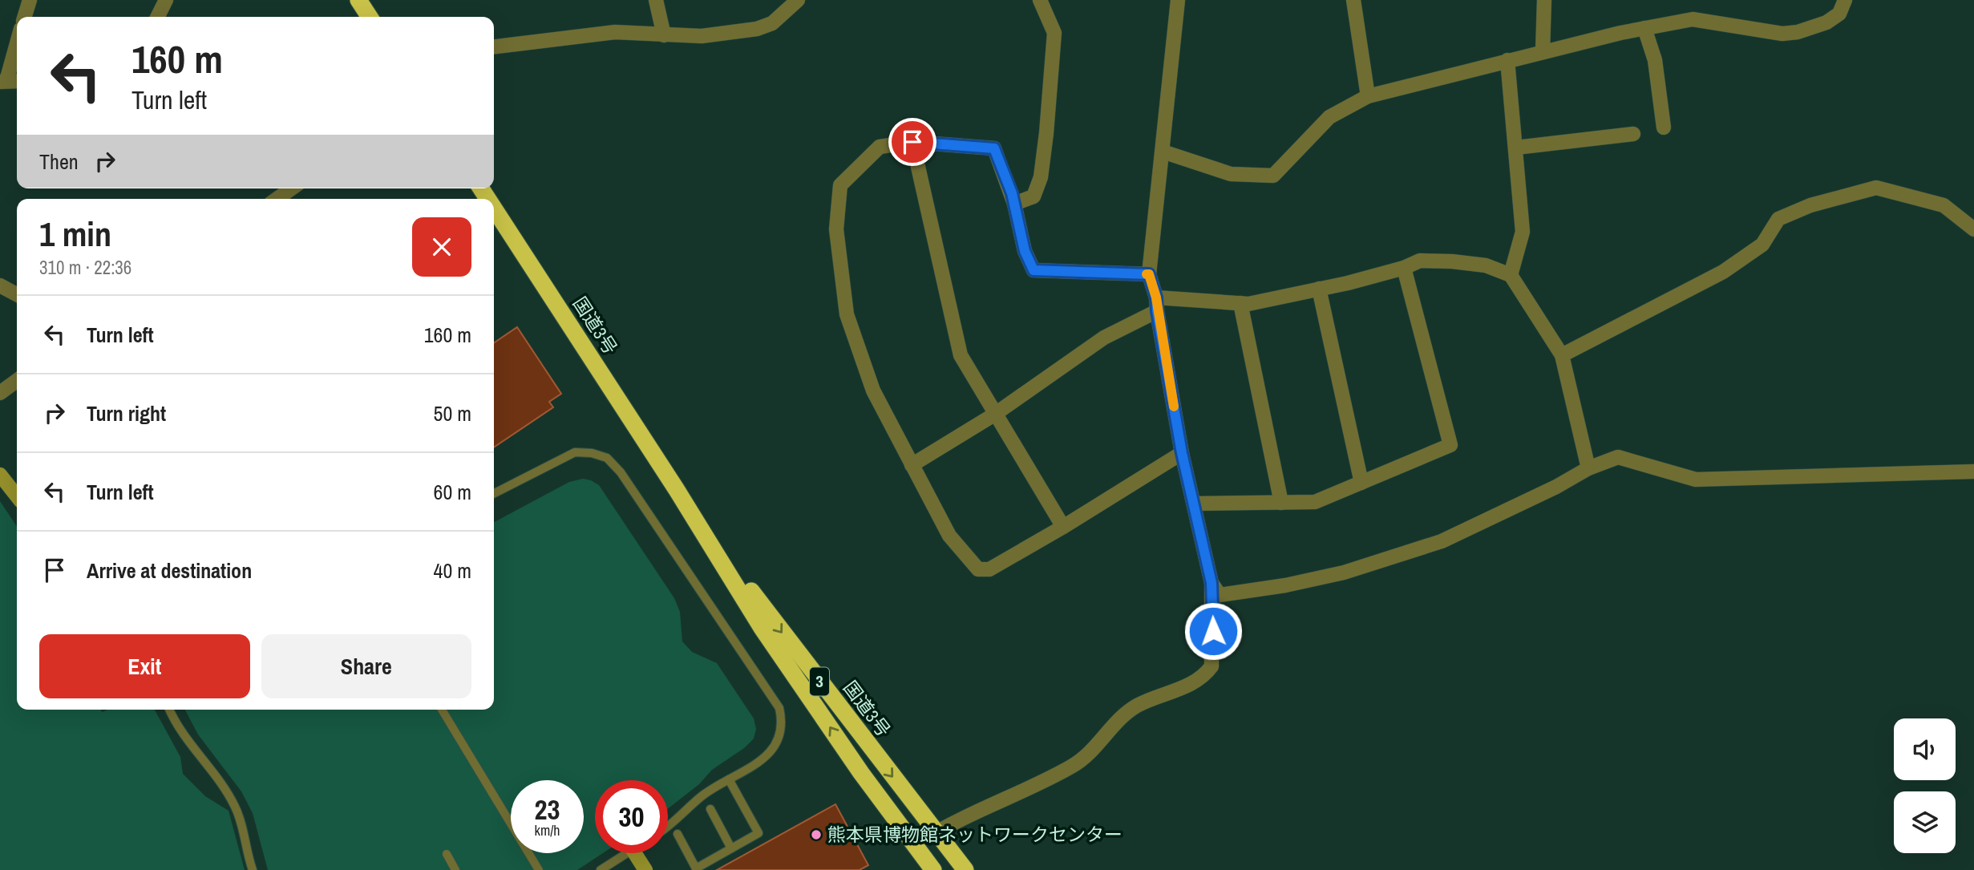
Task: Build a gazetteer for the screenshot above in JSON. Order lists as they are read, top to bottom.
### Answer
{
  "streets": {
    "highway": ["国道3号", "3"]
  },
  "places": ["熊本県博物館ネットワークセンター"],
  "page": {
    "turn": ["160 m", "Turn left"],
    "then": "Then",
    "heading": ["1 min", "310 m · 22:36"],
    "list": [
      {
        "name": "Turn left",
        "value": "160 m"
      },
      {
        "name": "Turn right",
        "value": "50 m"
      },
      {
        "name": "Turn left",
        "value": "60 m"
      },
      {
        "name": "Arrive at destination",
        "value": "40 m"
      }
    ],
    "buttons": ["Exit", "Share"],
    "speed": "23 km/h",
    "limit": "30"
  }
}
